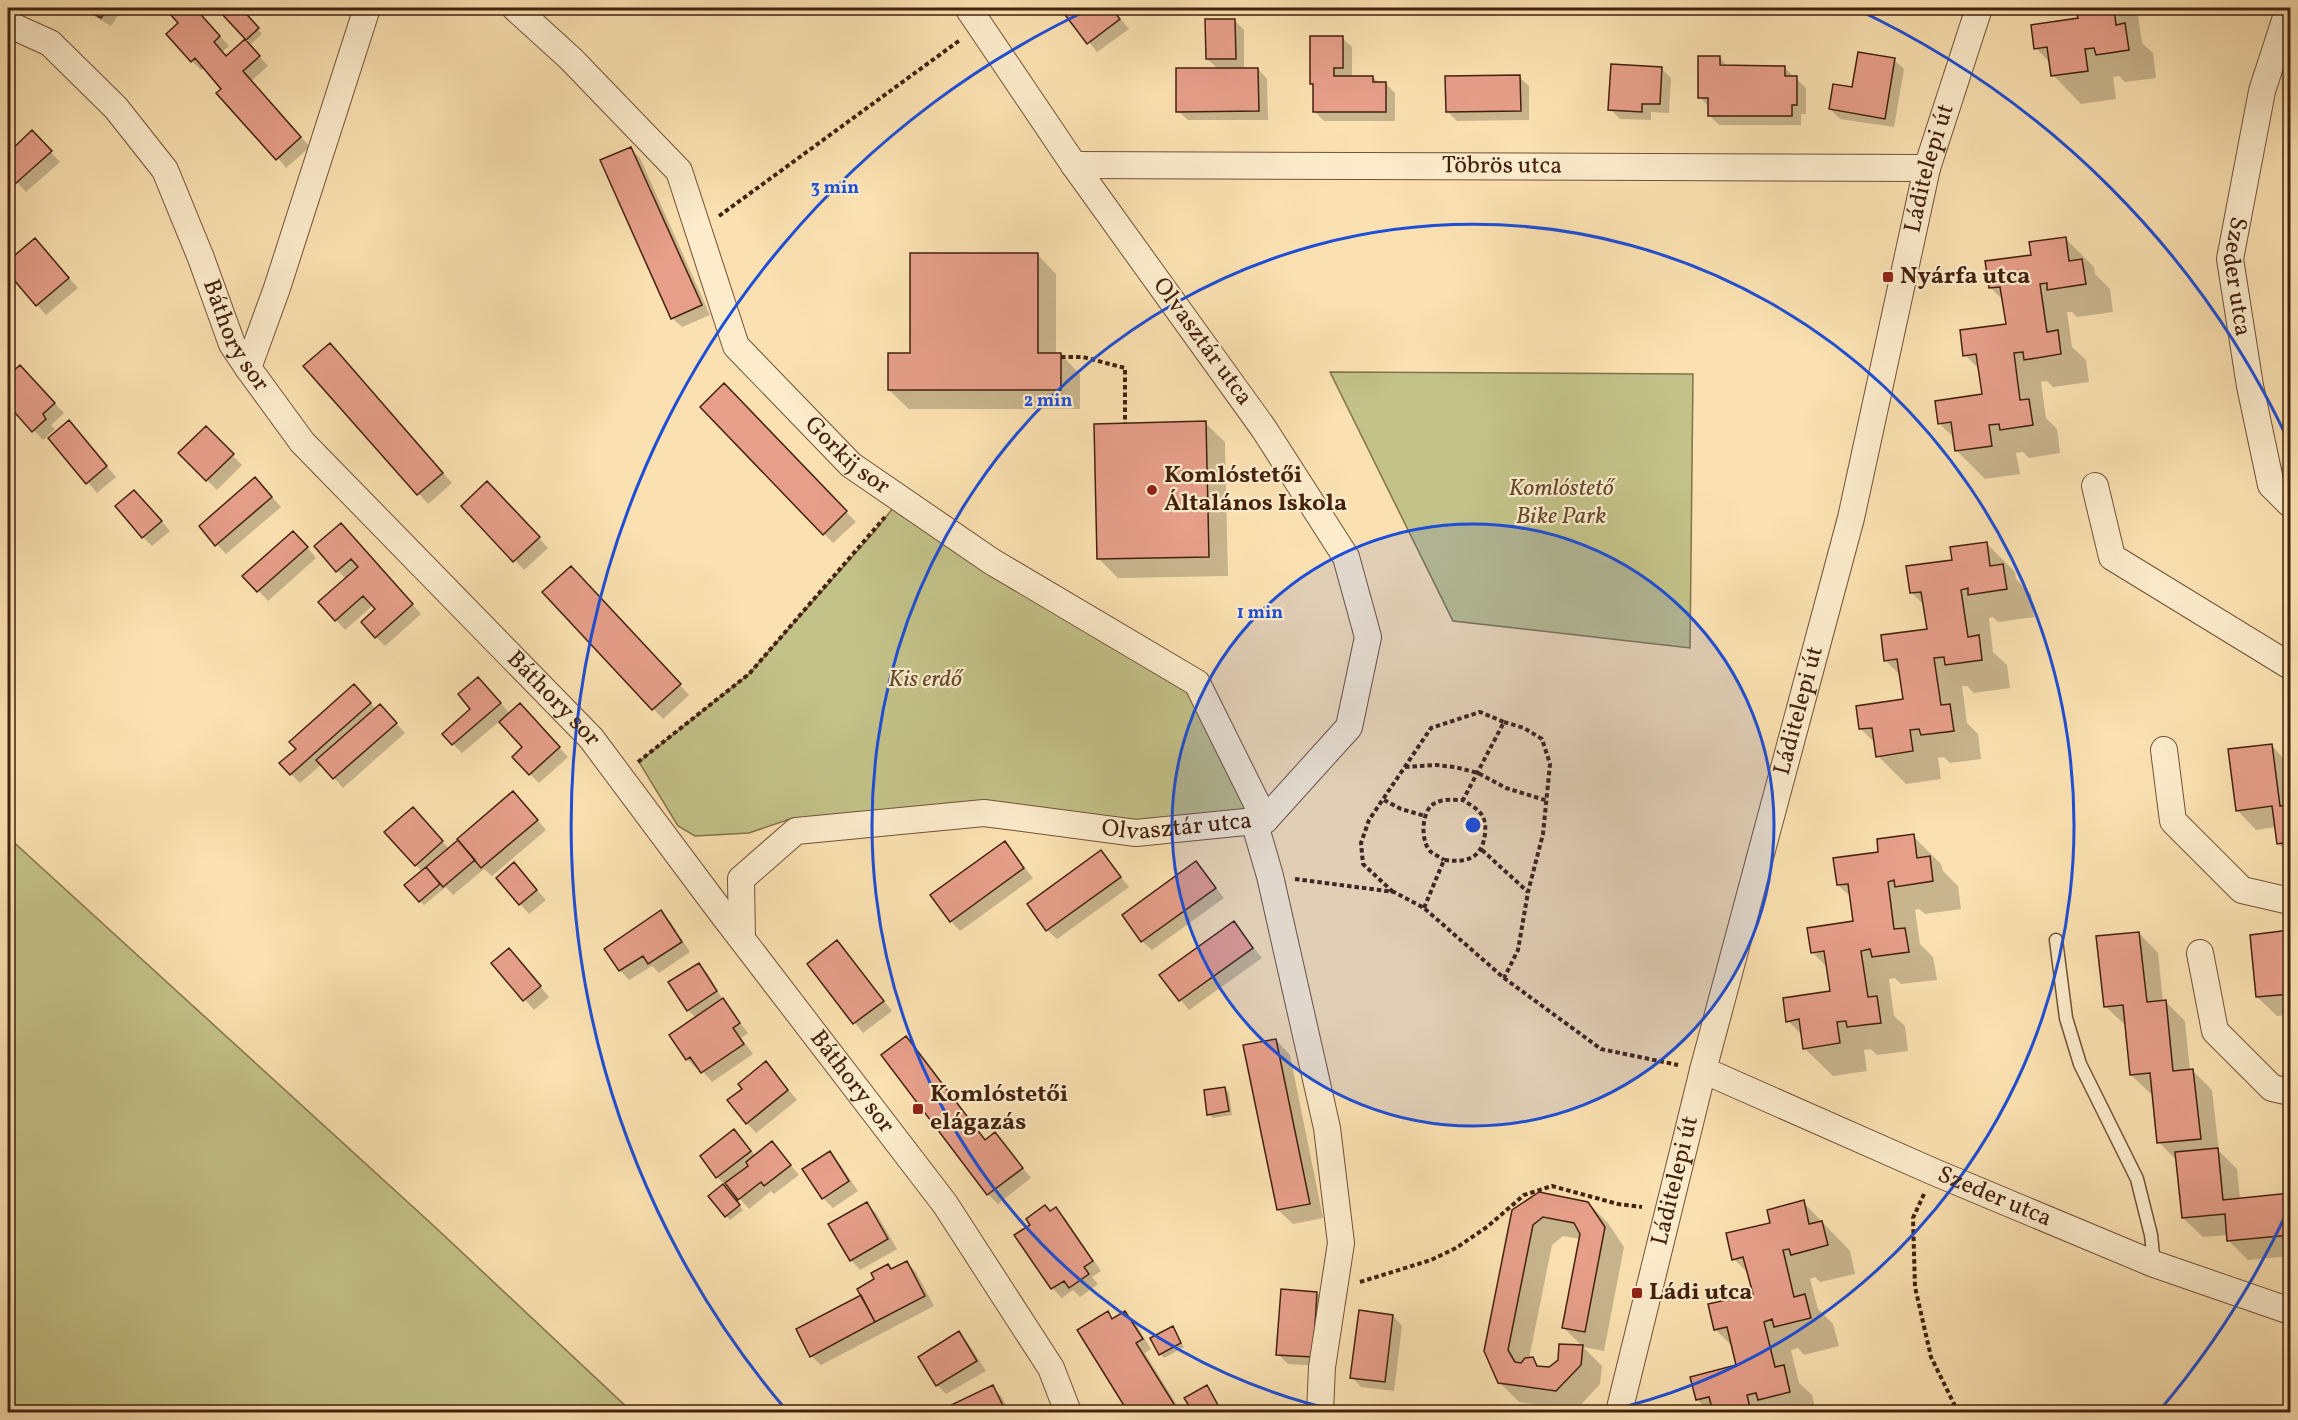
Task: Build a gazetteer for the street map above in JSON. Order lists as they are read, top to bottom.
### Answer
{
  "streets": {
    "street": [
      "Töbrös utca",
      "Láditelepi út",
      "Szeder utca",
      "Báthory sor",
      "Olvasztár utca",
      "Gorkij sor"
    ]
  },
  "crossings": [
    ["Töbrös utca", "Láditelepi út"],
    ["Töbrös utca", "Olvasztár utca"],
    ["Láditelepi út", "Szeder utca"],
    ["Báthory sor", "Olvasztár utca"],
    ["Olvasztár utca", "Gorkij sor"]
  ],
  "parks": ["Komlóstető Bike Park", "Kis erdő"],
  "places": {
    "transit": ["Nyárfa utca", "Komlóstetői elágazás", "Ládi utca"],
    "other": ["Komlóstetői Általános Iskola"]
  },
  "rings": ["3 min", "2 min", "1 min"]
}
